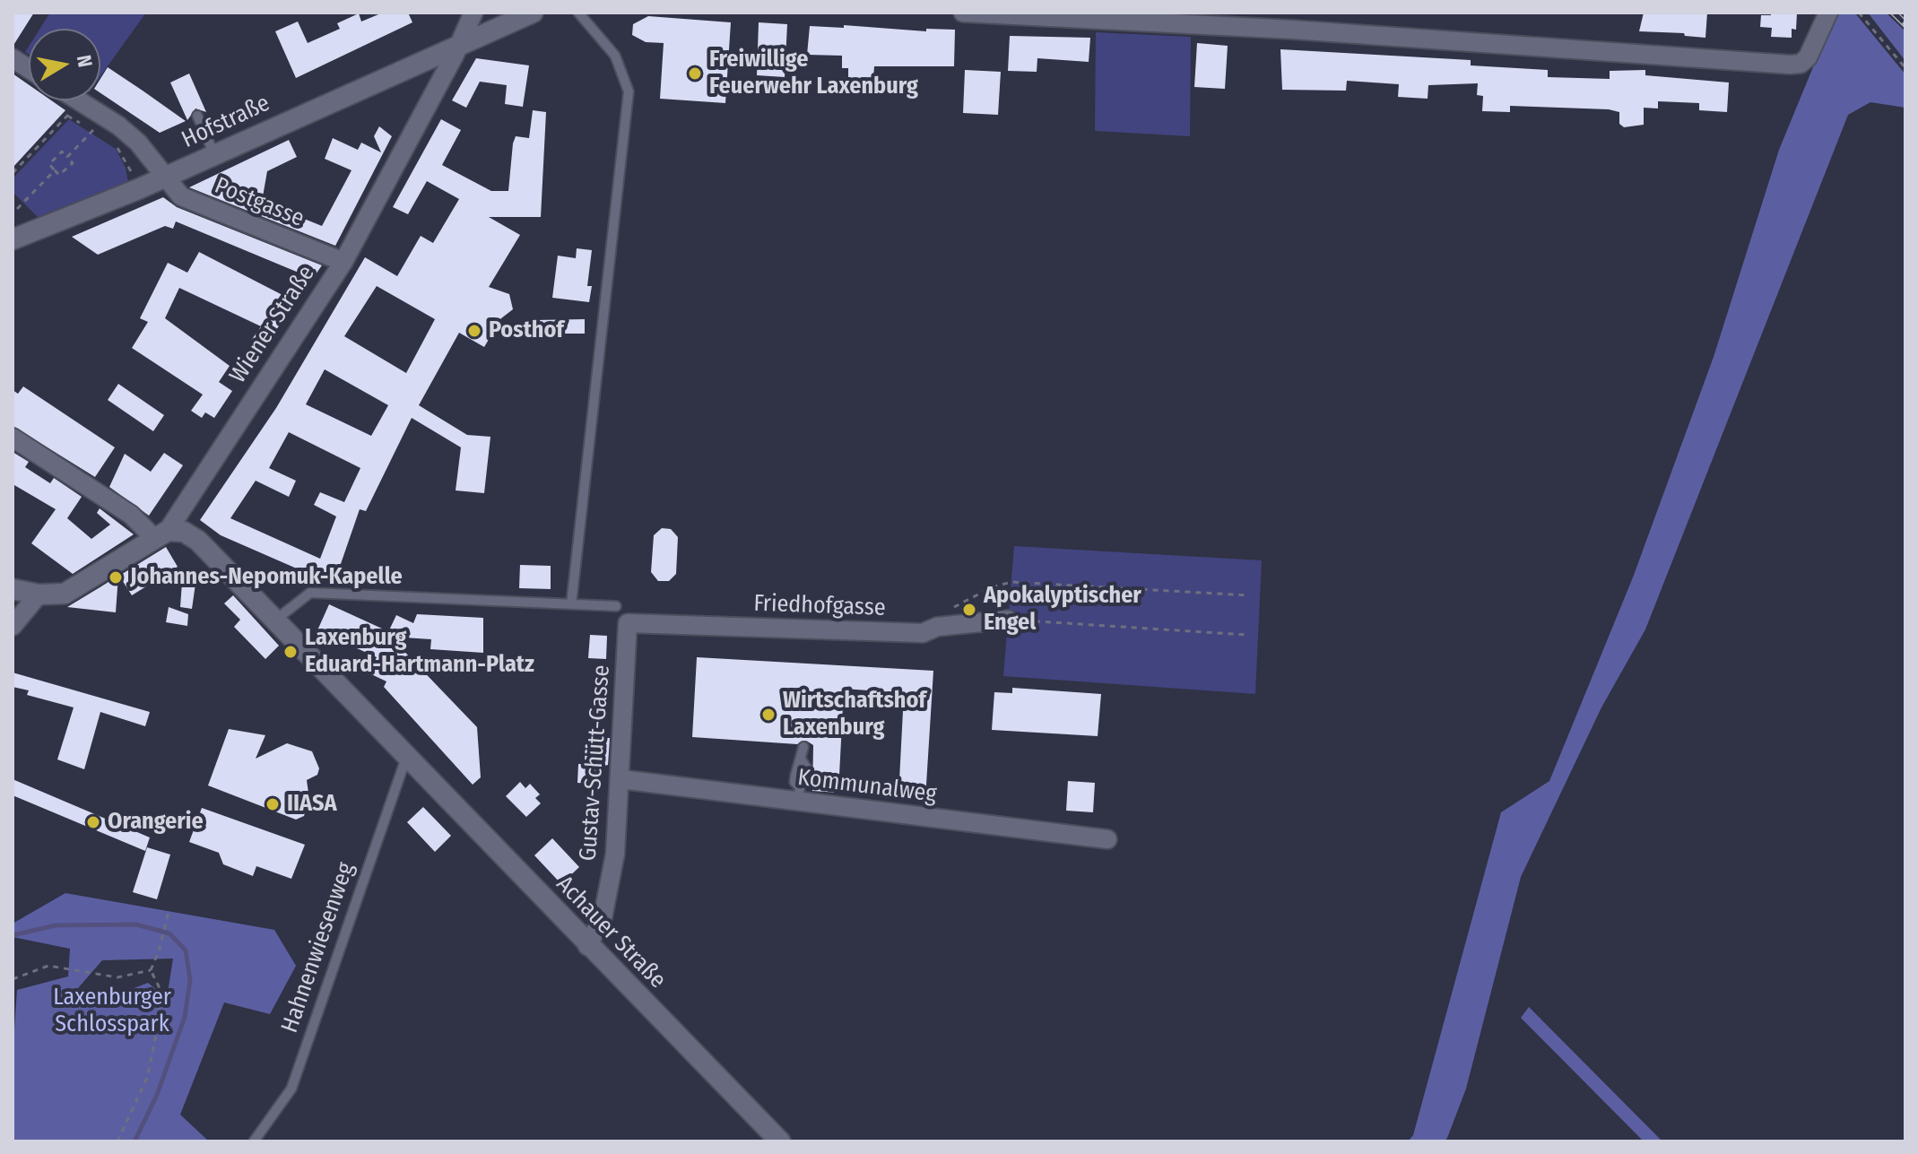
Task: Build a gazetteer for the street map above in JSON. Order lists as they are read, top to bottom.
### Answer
{
  "streets": {
    "street": [
      "Hofstraße",
      "Postgasse",
      "Wiener Straße",
      "Friedhofgasse",
      "Gustav-Schütt-Gasse",
      "Kommunalweg",
      "Achauer Straße"
    ],
    "lane": ["Hahnenwiesenweg"]
  },
  "crossings": [
    ["Hofstraße", "Postgasse"],
    ["Hofstraße", "Wiener Straße"],
    ["Postgasse", "Wiener Straße"],
    ["Wiener Straße", "Achauer Straße"],
    ["Friedhofgasse", "Gustav-Schütt-Gasse"],
    ["Gustav-Schütt-Gasse", "Kommunalweg"],
    ["Gustav-Schütt-Gasse", "Achauer Straße"],
    ["Achauer Straße", "Hahnenwiesenweg"]
  ],
  "parks": ["Laxenburger Schlosspark"],
  "places": [
    "Freiwillige Feuerwehr Laxenburg",
    "Posthof",
    "Johannes-Nepomuk-Kapelle",
    "Apokalyptischer Engel",
    "Laxenburg Eduard-Hartmann-Platz",
    "Wirtschaftshof Laxenburg",
    "IIASA",
    "Orangerie"
  ],
  "north": "right"
}
